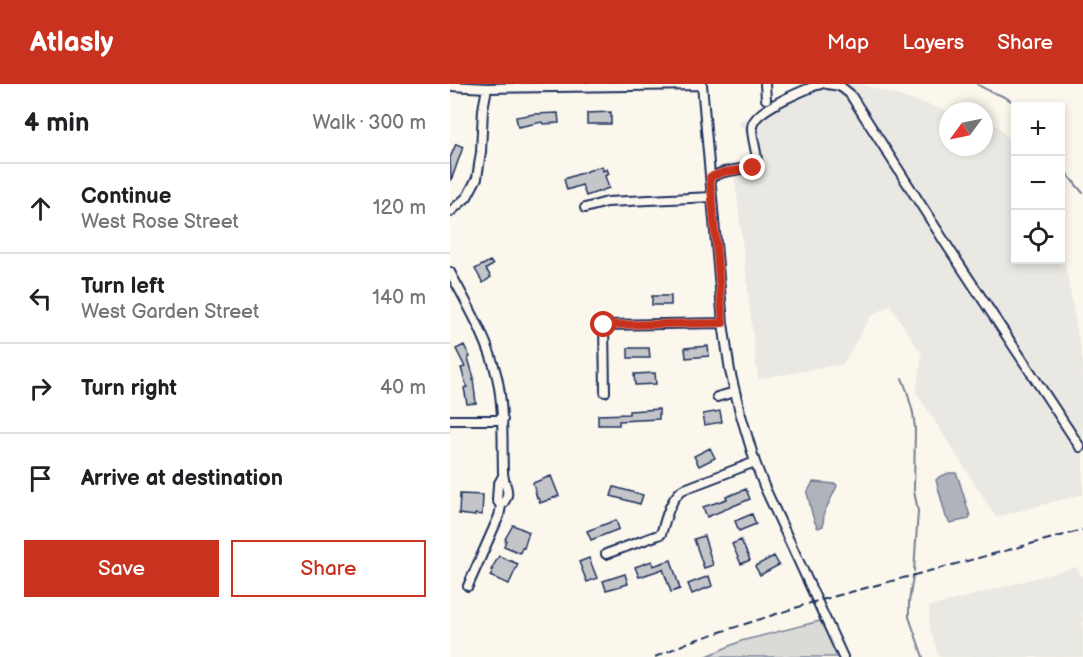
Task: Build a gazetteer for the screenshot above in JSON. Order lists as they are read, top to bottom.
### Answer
{
  "north": "bottom left",
  "page": {
    "header": "Atlasly",
    "nav": ["Map", "Layers", "Share"],
    "heading": ["4 min", "Walk · 300 m"],
    "map_buttons": ["+", "−"],
    "list": [
      ["Continue", "West Rose Street", "120 m"],
      ["Turn left", "West Garden Street", "140 m"],
      ["Turn right", "40 m"],
      "Arrive at destination"
    ],
    "buttons": ["Save", "Share"]
  }
}
